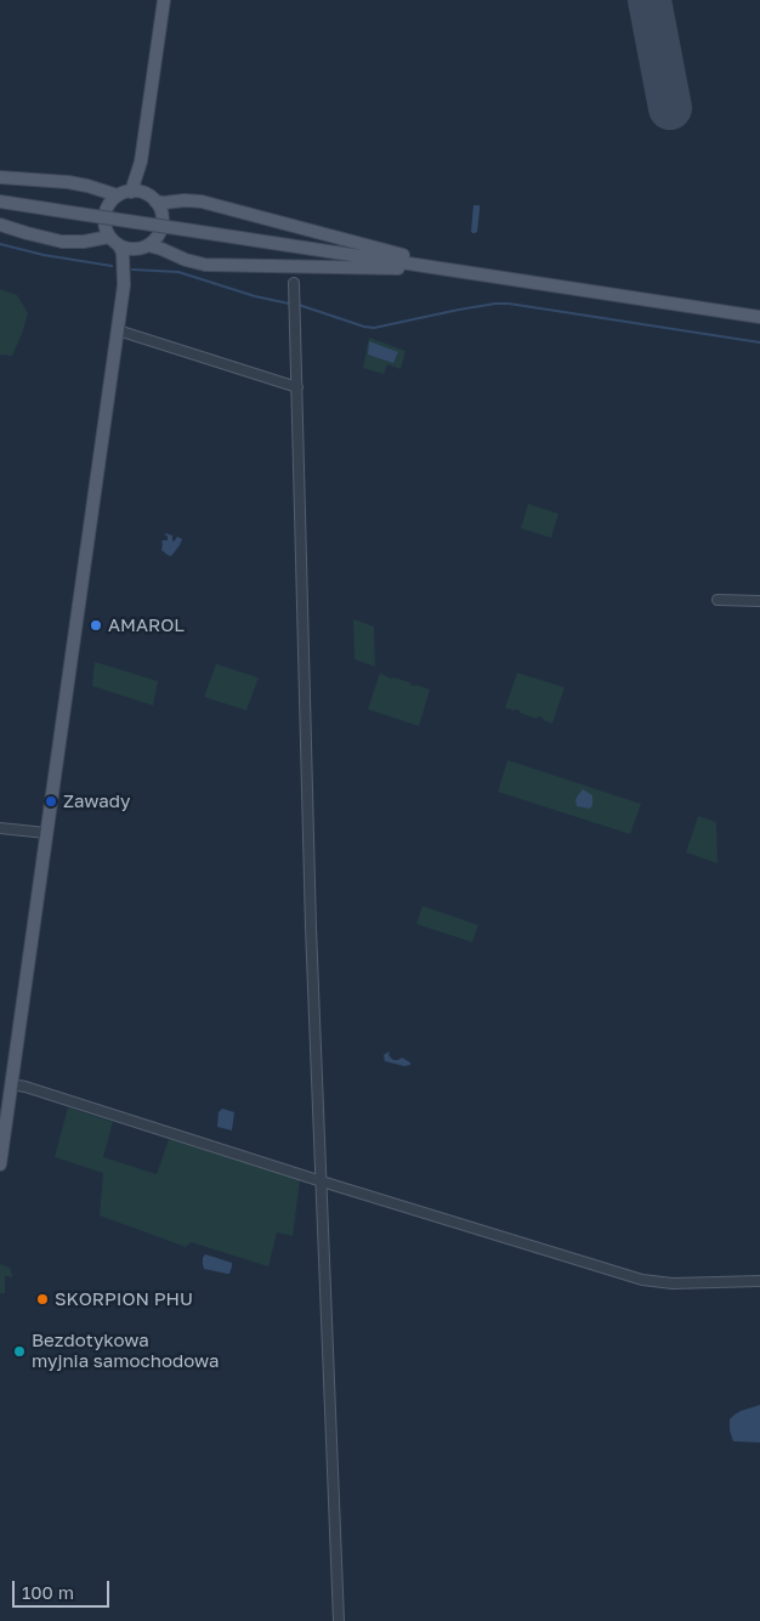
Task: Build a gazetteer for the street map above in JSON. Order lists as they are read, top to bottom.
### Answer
{
  "places": [
    "AMAROL",
    "Zawady",
    "SKORPION PHU",
    "Bezdotykowa myjnia samochodowa"
  ],
  "scale_bar": "100 m"
}
